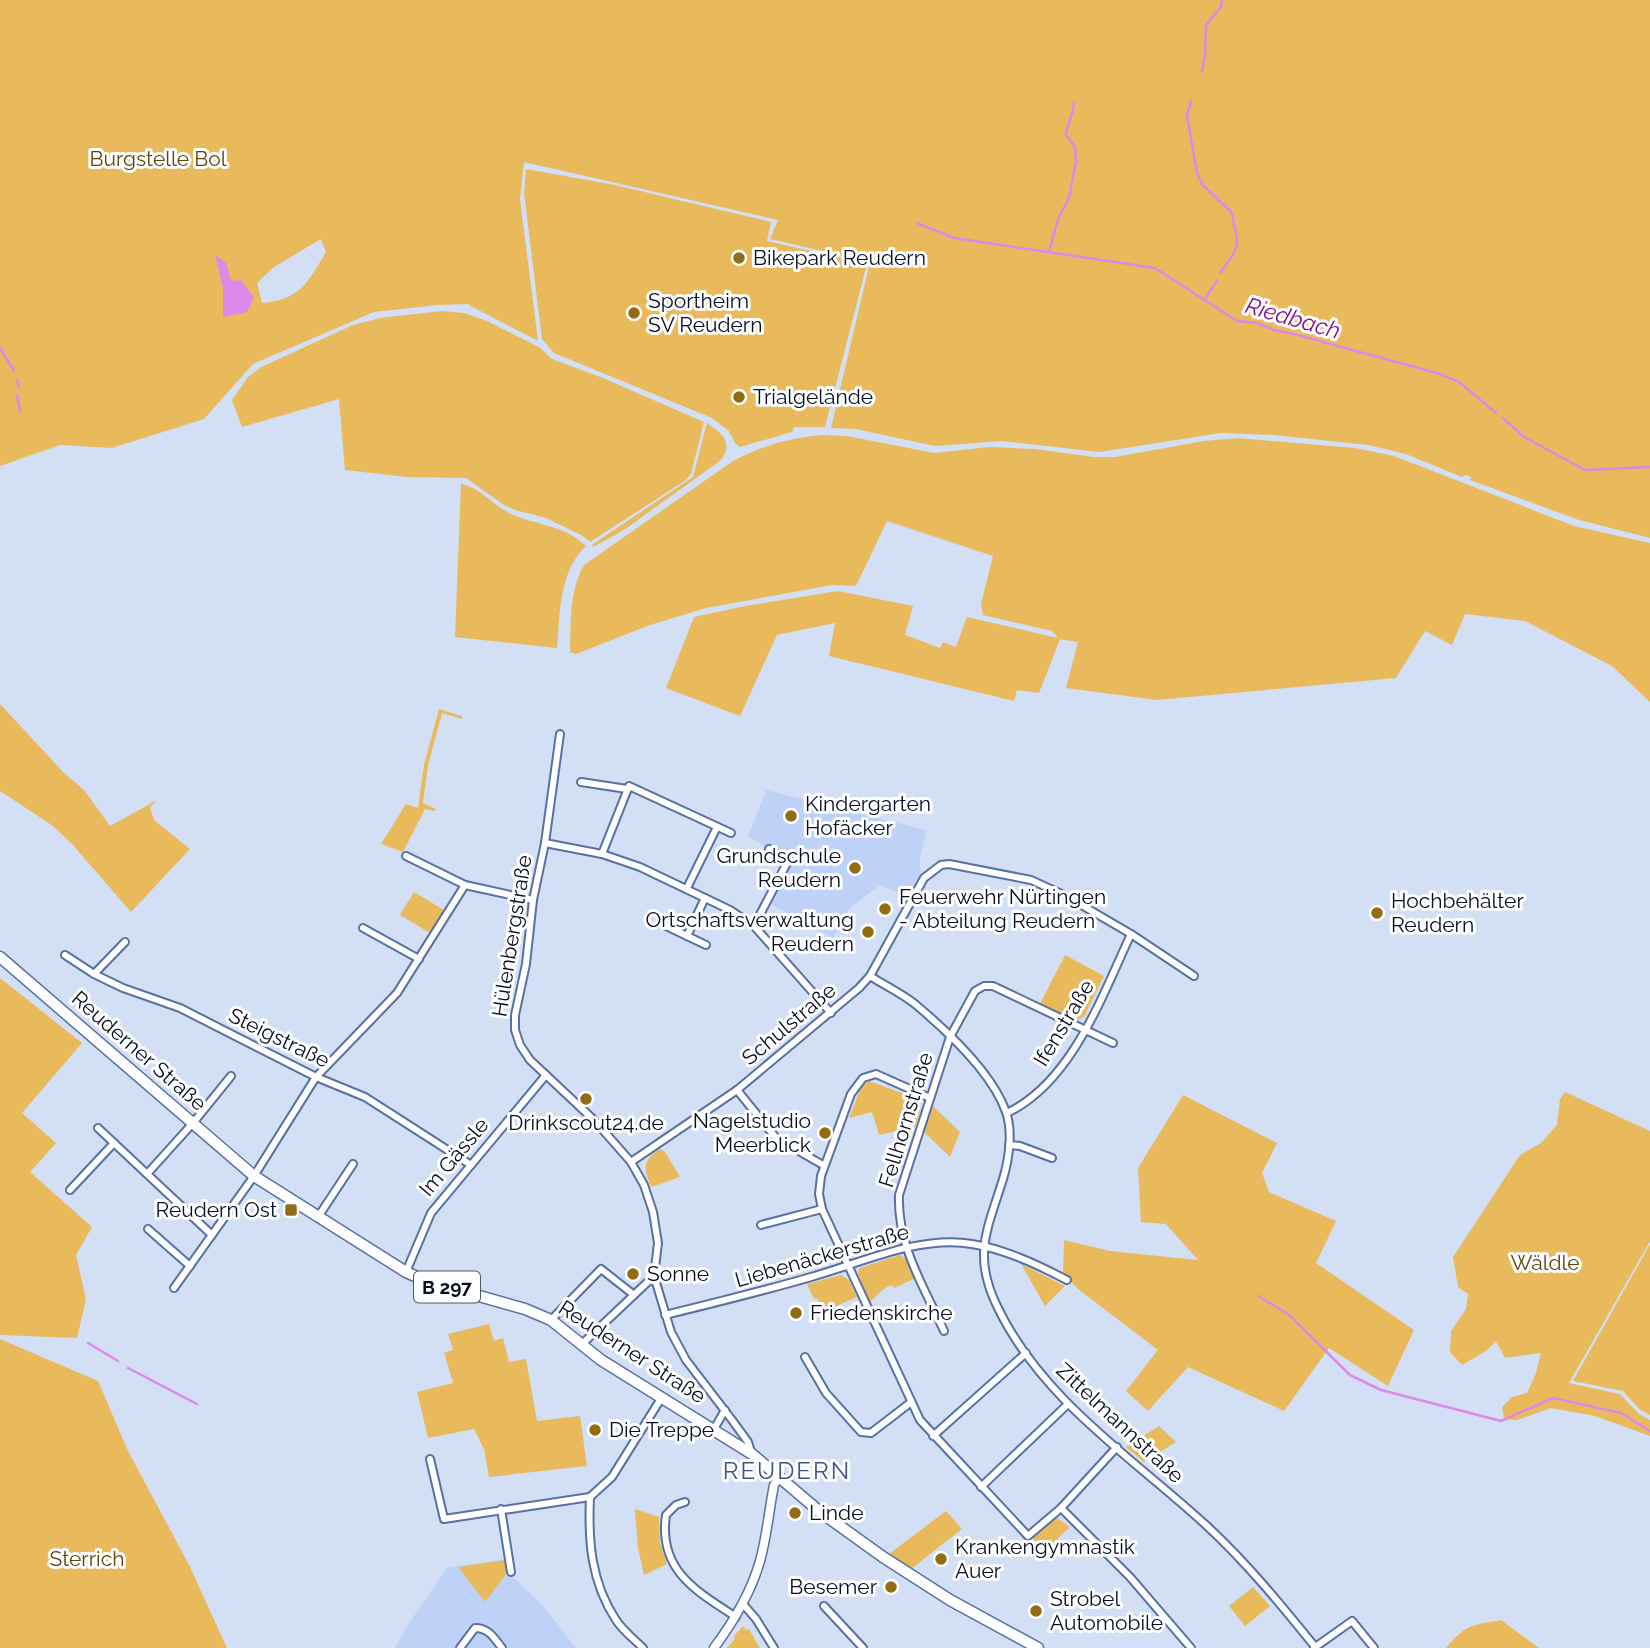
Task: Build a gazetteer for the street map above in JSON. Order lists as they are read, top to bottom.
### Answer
{
  "streets": {
    "main road": ["Reuderner Straße", "B 297"],
    "street": [
      "Hülenbergstraße",
      "Ifenstraße",
      "Schulstraße",
      "Steigstraße",
      "Fellhornstraße",
      "Im Gässle",
      "Liebenäckerstraße",
      "Zittelmannstraße"
    ]
  },
  "crossings": [
    ["Hülenbergstraße", "Schulstraße"],
    ["Hülenbergstraße", "Reuderner Straße"],
    ["Hülenbergstraße", "Im Gässle"],
    ["Hülenbergstraße", "Liebenäckerstraße"],
    ["Ifenstraße", "Schulstraße"],
    ["Ifenstraße", "Fellhornstraße"],
    ["Ifenstraße", "Zittelmannstraße"],
    ["Schulstraße", "Zittelmannstraße"],
    ["Steigstraße", "Im Gässle"],
    ["Reuderner Straße", "Im Gässle"],
    ["Fellhornstraße", "Liebenäckerstraße"],
    ["Fellhornstraße", "Zittelmannstraße"],
    ["Liebenäckerstraße", "Zittelmannstraße"]
  ],
  "districts": ["REUDERN"],
  "water": ["Riedbach"],
  "parks": ["Burgstelle Bol", "Wäldle", "Sterrich"],
  "places": {
    "other": [
      "Bikepark Reudern",
      "Sportheim SV Reudern",
      "Trialgelände",
      "Kindergarten Hofäcker",
      "Grundschule Reudern",
      "Feuerwehr Nürtingen - Abteilung Reudern",
      "Hochbehälter Reudern",
      "Ortschaftsverwaltung Reudern",
      "Drinkscout24.de",
      "Nagelstudio Meerblick",
      "Sonne",
      "Friedenskirche",
      "Die Treppe",
      "Linde",
      "Krankengymnastik Auer",
      "Besemer",
      "Strobel Automobile"
    ],
    "transit": ["Reudern Ost"]
  }
}
